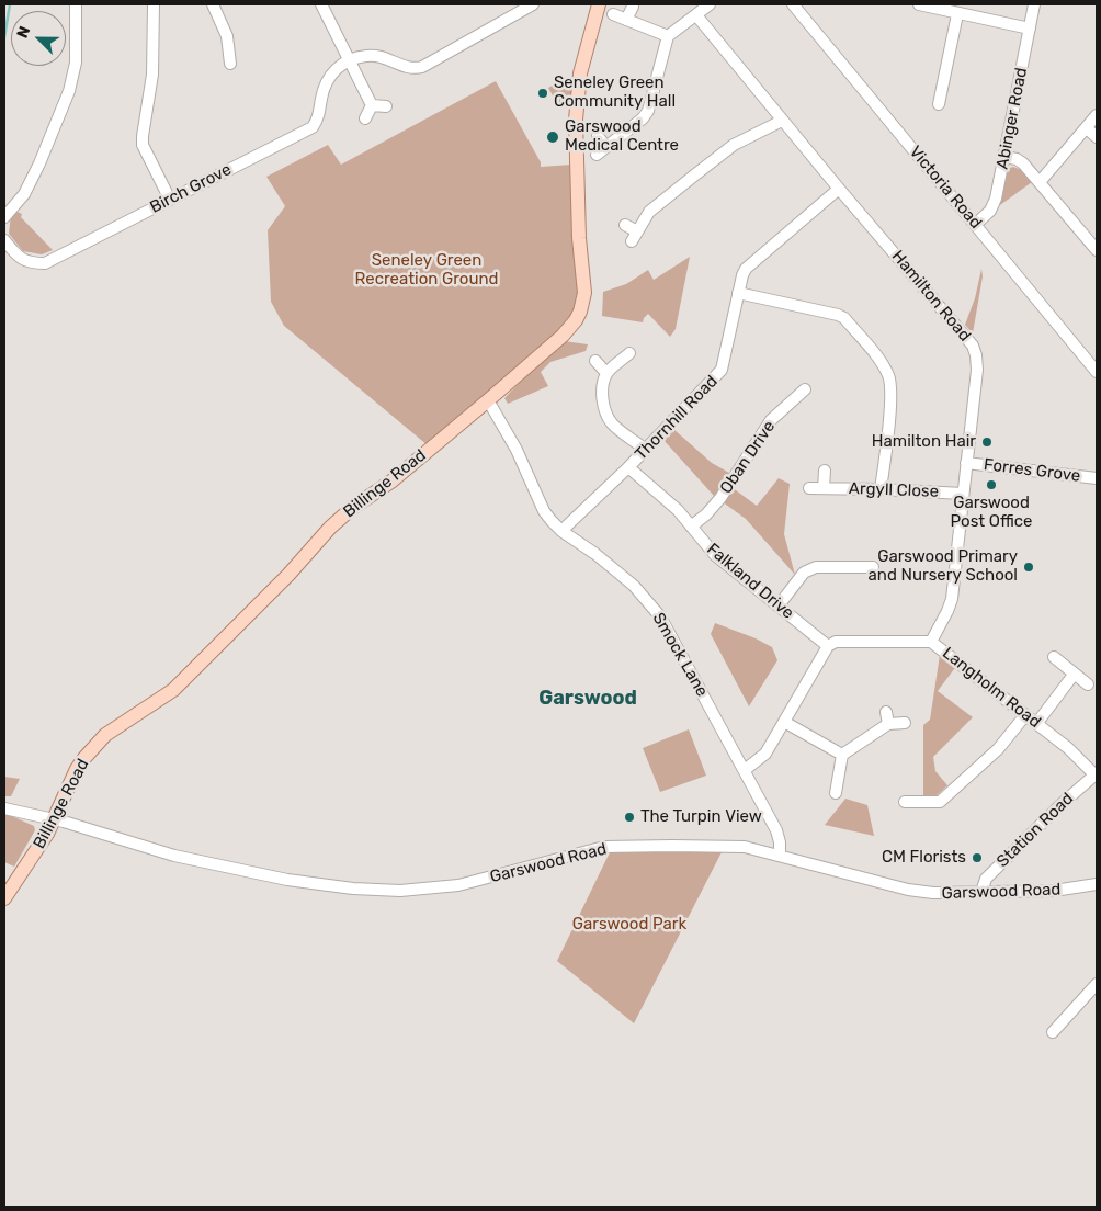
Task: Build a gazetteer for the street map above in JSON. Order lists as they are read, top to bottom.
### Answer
{
  "streets": {
    "main road": ["Billinge Road"],
    "street": [
      "Abinger Road",
      "Victoria Road",
      "Birch Grove",
      "Hamilton Road",
      "Thornhill Road",
      "Oban Drive",
      "Forres Grove",
      "Argyll Close",
      "Falkland Drive",
      "Smock Lane",
      "Langholm Road",
      "Station Road",
      "Garswood Road"
    ]
  },
  "crossings": [
    ["Abinger Road", "Victoria Road"],
    ["Hamilton Road", "Thornhill Road"],
    ["Hamilton Road", "Forres Grove"],
    ["Hamilton Road", "Argyll Close"],
    ["Hamilton Road", "Langholm Road"],
    ["Thornhill Road", "Falkland Drive"],
    ["Thornhill Road", "Smock Lane"],
    ["Oban Drive", "Falkland Drive"],
    ["Billinge Road", "Smock Lane"],
    ["Billinge Road", "Garswood Road"],
    ["Falkland Drive", "Langholm Road"],
    ["Smock Lane", "Garswood Road"],
    ["Langholm Road", "Station Road"],
    ["Station Road", "Garswood Road"]
  ],
  "districts": ["Garswood"],
  "parks": ["Seneley Green Recreation Ground", "Garswood Park"],
  "places": [
    "Seneley Green Community Hall",
    "Garswood Medical Centre",
    "Hamilton Hair",
    "Garswood Post Office",
    "Garswood Primary and Nursery School",
    "The Turpin View",
    "CM Florists"
  ],
  "north": "top left"
}
